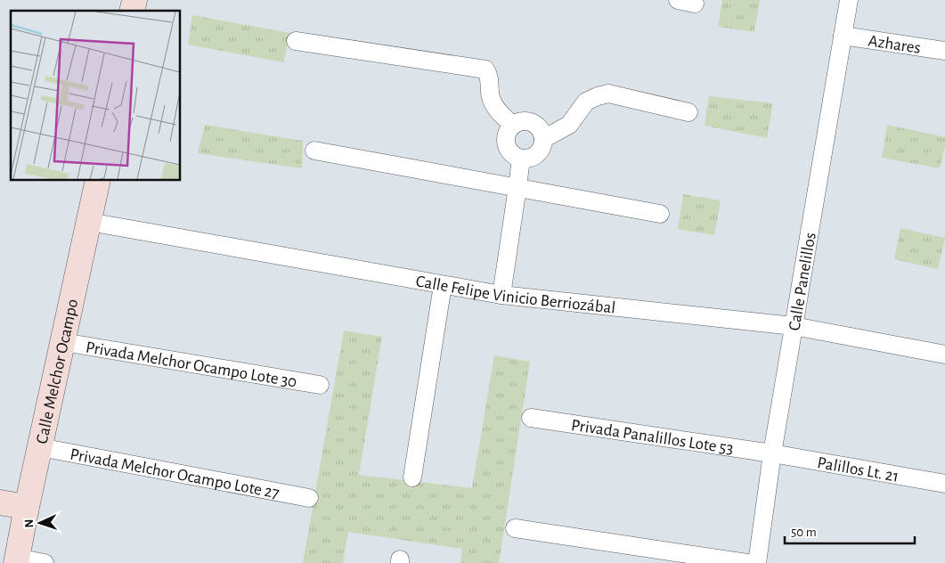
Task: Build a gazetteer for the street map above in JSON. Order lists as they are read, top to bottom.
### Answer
{
  "streets": {
    "street": [
      "Azhares",
      "Calle Panelillos",
      "Calle Felipe Vinicio Berriozábal",
      "Privada Melchor Ocampo Lote 30",
      "Calle Melchor Ocampo",
      "Privada Panalillos Lote 53",
      "Palillos Lt. 21",
      "Privada Melchor Ocampo Lote 27"
    ]
  },
  "crossings": [
    ["Azhares", "Calle Panelillos"],
    ["Calle Panelillos", "Calle Felipe Vinicio Berriozábal"],
    ["Calle Panelillos", "Privada Panalillos Lote 53"],
    ["Calle Panelillos", "Palillos Lt. 21"],
    ["Calle Felipe Vinicio Berriozábal", "Calle Melchor Ocampo"],
    ["Privada Melchor Ocampo Lote 30", "Calle Melchor Ocampo"],
    ["Calle Melchor Ocampo", "Privada Melchor Ocampo Lote 27"],
    ["Privada Panalillos Lote 53", "Palillos Lt. 21"]
  ],
  "scale_bar": "50 m",
  "north": "left"
}
